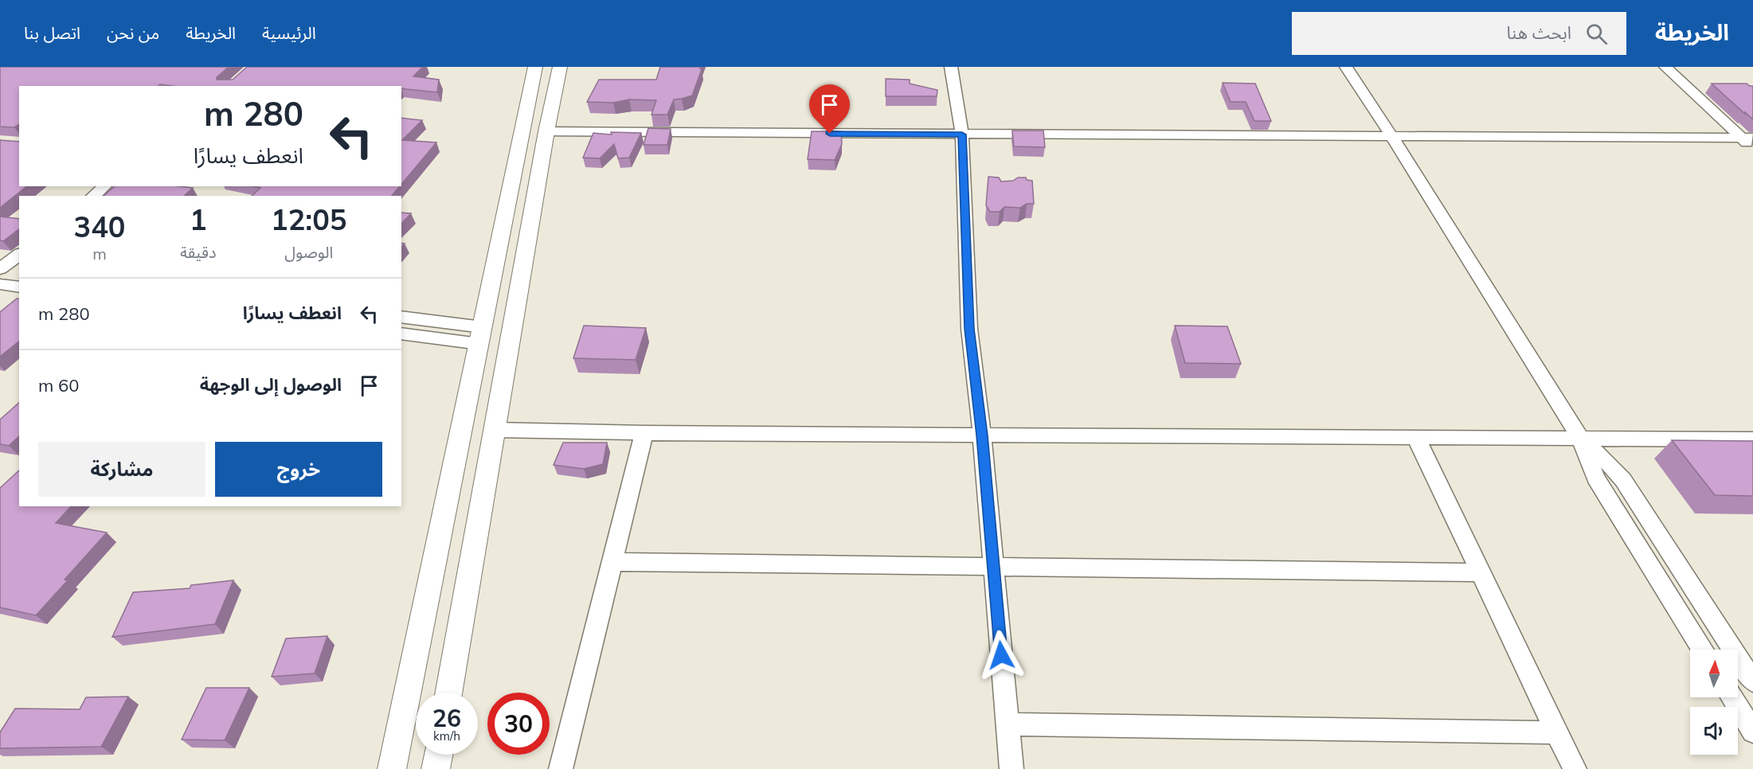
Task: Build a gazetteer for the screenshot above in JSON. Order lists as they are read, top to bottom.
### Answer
{
  "north": "top",
  "page": {
    "header": "الخريطة",
    "search": "ابحث هنا",
    "nav": [
      "الرئيسية",
      "الخريطة",
      "من نحن",
      "اتصل بنا"
    ],
    "turn": ["280 m", "انعطف يسارًا"],
    "eta": [
      "12:05",
      "الوصول",
      "1",
      "دقيقة",
      "340",
      "m"
    ],
    "list": [
      {
        "name": "انعطف يسارًا",
        "value": "280 m"
      },
      {
        "name": "الوصول إلى الوجهة",
        "value": "60 m"
      }
    ],
    "buttons": ["خروج", "مشاركة"],
    "speed": "26 km/h",
    "limit": "30"
  }
}
